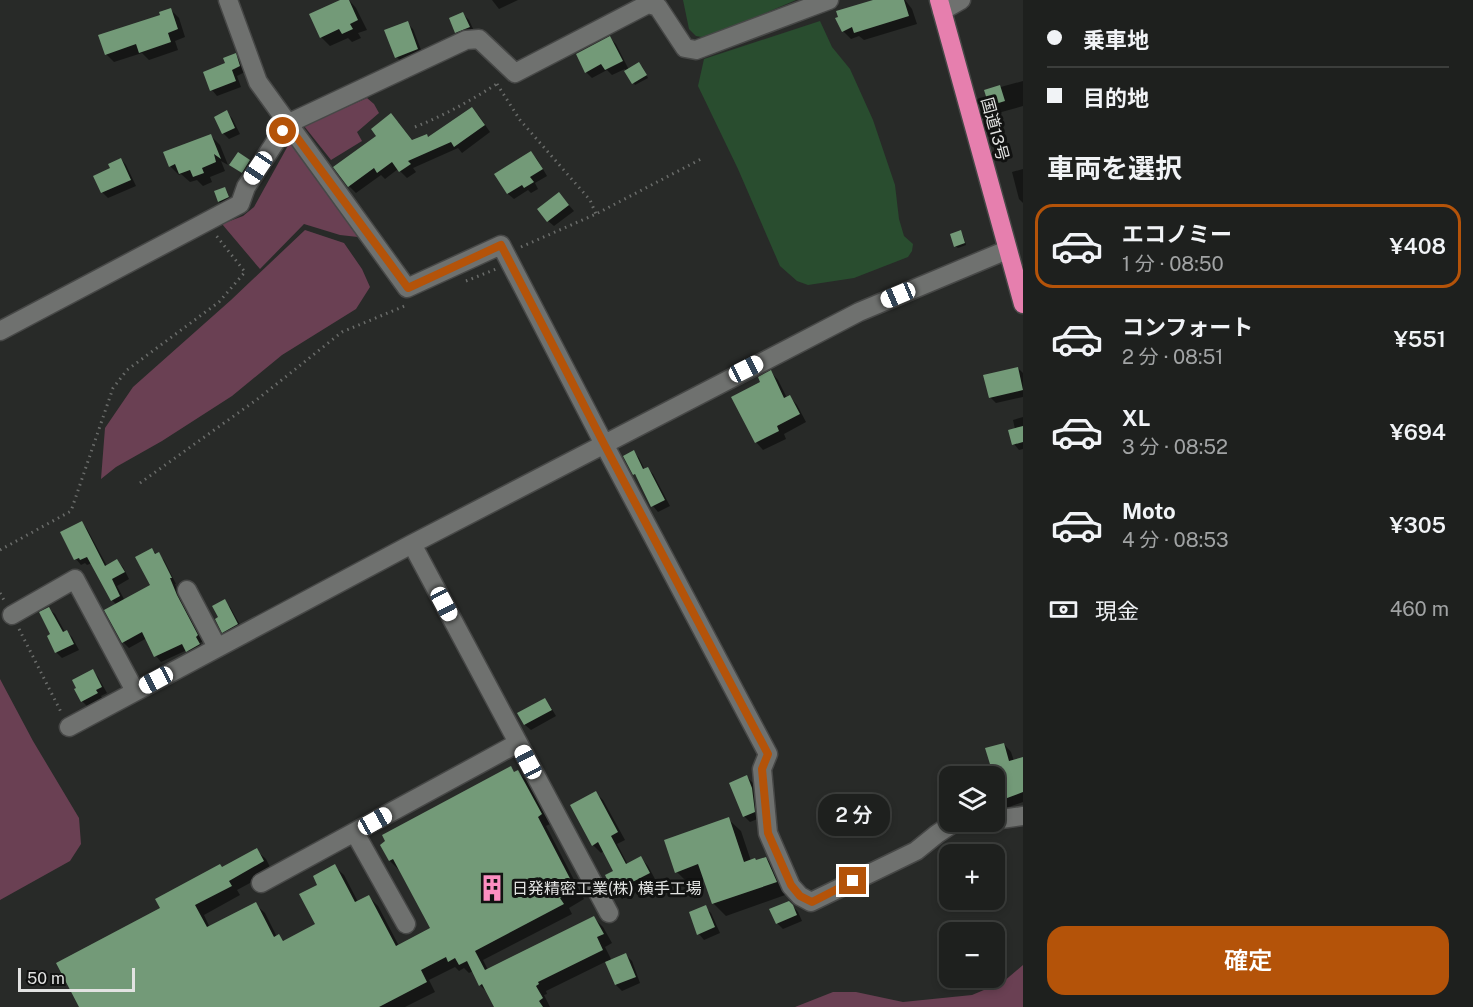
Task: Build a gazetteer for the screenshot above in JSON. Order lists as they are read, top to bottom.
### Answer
{
  "streets": {
    "highway": ["国道13号"]
  },
  "places": {
    "building": ["日発精密工業(株) 横手工場"]
  },
  "scale_bar": "50 m",
  "page": {
    "banner": ["乗車地", "目的地"],
    "heading": "車両を選択",
    "list": [
      {
        "name": "エコノミー",
        "note": "1 分 · 08:50",
        "value": "¥408"
      },
      {
        "name": "コンフォート",
        "note": "2 分 · 08:51",
        "value": "¥551"
      },
      {
        "name": "XL",
        "note": "3 分 · 08:52",
        "value": "¥694"
      },
      {
        "name": "Moto",
        "note": "4 分 · 08:53",
        "value": "¥305"
      }
    ],
    "pay": ["現金", "460 m"],
    "map_buttons": ["+", "−"],
    "bubble": "2 分",
    "buttons": "確定",
    "scale": "50 m"
  }
}
